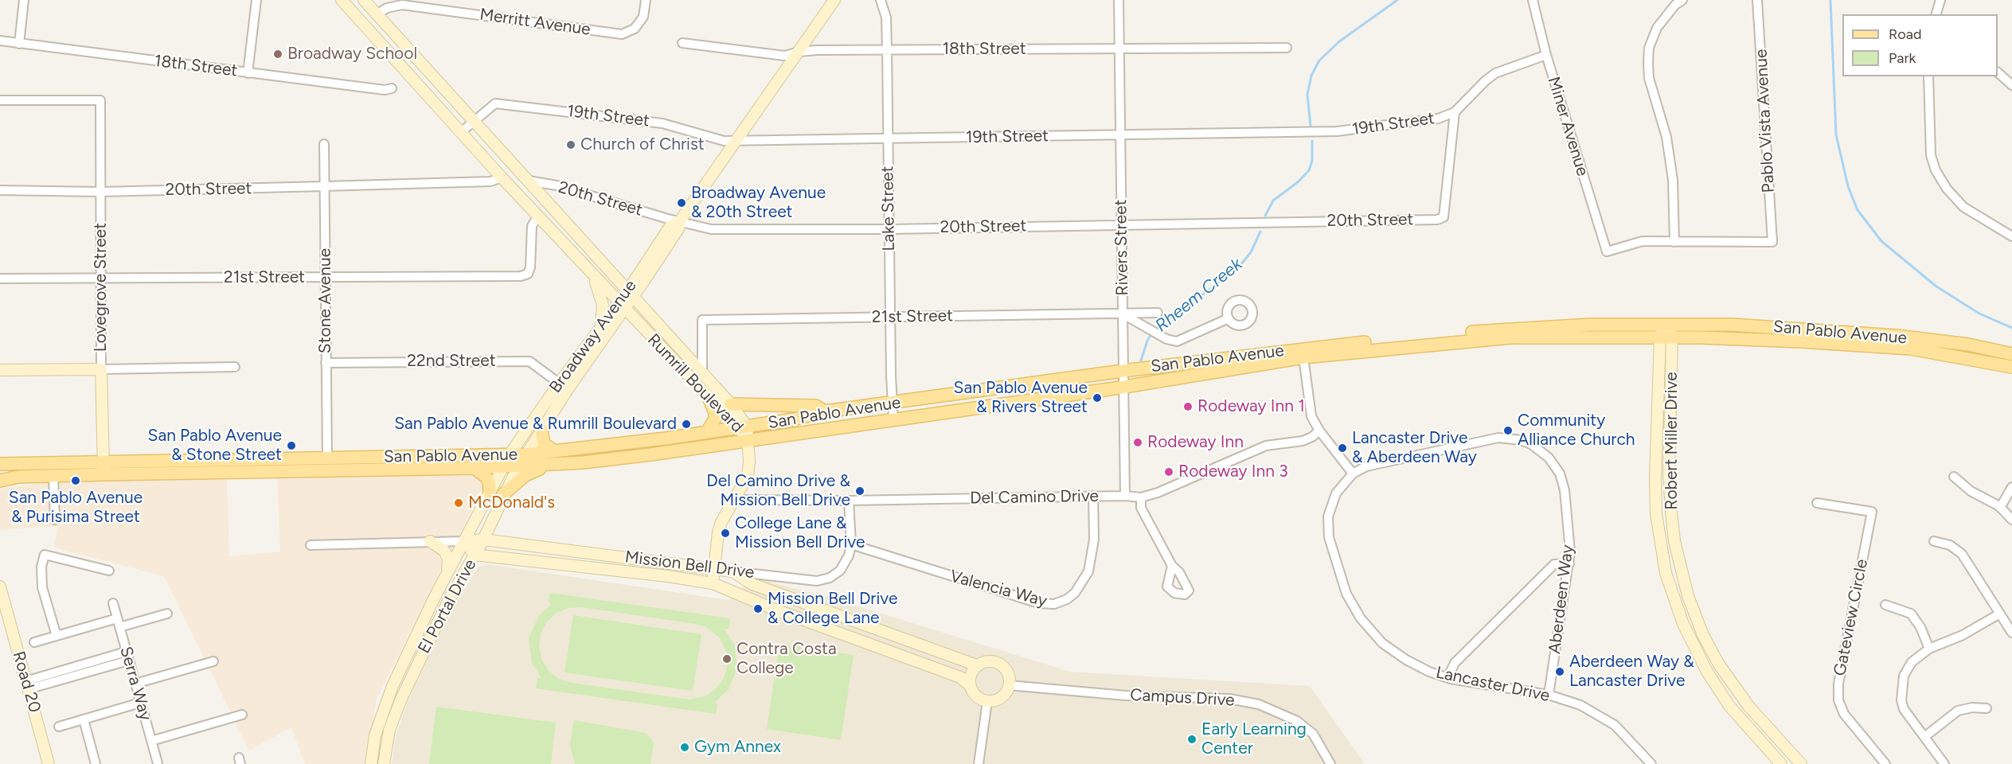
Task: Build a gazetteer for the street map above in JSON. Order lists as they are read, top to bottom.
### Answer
{
  "streets": {
    "main road": [
      "Lovegrove Street",
      "San Pablo Avenue",
      "Broadway Avenue",
      "Rumrill Boulevard",
      "Robert Miller Drive",
      "Mission Bell Drive",
      "El Portal Drive",
      "Road 20"
    ],
    "street": [
      "Merritt Avenue",
      "18th Street",
      "19th Street",
      "Pablo Vista Avenue",
      "Miner Avenue",
      "20th Street",
      "Lake Street",
      "Rivers Street",
      "21st Street",
      "Stone Avenue",
      "22nd Street",
      "Del Camino Drive",
      "Valencia Way",
      "Aberdeen Way",
      "Gateview Circle",
      "Serra Way",
      "Lancaster Drive",
      "Campus Drive"
    ]
  },
  "crossings": [
    ["Merritt Avenue", "Rumrill Boulevard"],
    ["18th Street", "Lake Street"],
    ["18th Street", "Rivers Street"],
    ["18th Street", "Broadway Avenue"],
    ["19th Street", "Miner Avenue"],
    ["19th Street", "20th Street"],
    ["19th Street", "Lake Street"],
    ["19th Street", "Rivers Street"],
    ["19th Street", "Broadway Avenue"],
    ["19th Street", "Rumrill Boulevard"],
    ["Pablo Vista Avenue", "Miner Avenue"],
    ["20th Street", "Lake Street"],
    ["20th Street", "Rivers Street"],
    ["20th Street", "Lovegrove Street"],
    ["20th Street", "Stone Avenue"],
    ["20th Street", "Broadway Avenue"],
    ["20th Street", "Rumrill Boulevard"],
    ["Lake Street", "21st Street"],
    ["Lake Street", "San Pablo Avenue"],
    ["Rivers Street", "21st Street"],
    ["Rivers Street", "San Pablo Avenue"],
    ["Rivers Street", "Del Camino Drive"],
    ["21st Street", "Lovegrove Street"],
    ["21st Street", "Stone Avenue"],
    ["21st Street", "Rumrill Boulevard"],
    ["Lovegrove Street", "San Pablo Avenue"],
    ["Stone Avenue", "San Pablo Avenue"],
    ["Stone Avenue", "22nd Street"],
    ["San Pablo Avenue", "Broadway Avenue"],
    ["San Pablo Avenue", "Rumrill Boulevard"],
    ["San Pablo Avenue", "Robert Miller Drive"],
    ["San Pablo Avenue", "El Portal Drive"],
    ["Broadway Avenue", "22nd Street"],
    ["Broadway Avenue", "Rumrill Boulevard"],
    ["Broadway Avenue", "El Portal Drive"],
    ["Del Camino Drive", "Mission Bell Drive"],
    ["Del Camino Drive", "Valencia Way"],
    ["Mission Bell Drive", "Valencia Way"],
    ["Mission Bell Drive", "El Portal Drive"],
    ["Aberdeen Way", "Lancaster Drive"]
  ],
  "water": ["Rheem Creek"],
  "places": [
    "Broadway School",
    "Church of Christ",
    "Broadway Avenue & 20th Street",
    "San Pablo Avenue & Rivers Street",
    "Rodeway Inn 1",
    "San Pablo Avenue & Rumrill Boulevard",
    "Community Alliance Church",
    "Rodeway Inn",
    "San Pablo Avenue & Stone Street",
    "Lancaster Drive & Aberdeen Way",
    "Rodeway Inn 3",
    "San Pablo Avenue & Purisima Street",
    "Del Camino Drive & Mission Bell Drive",
    "McDonald's",
    "College Lane & Mission Bell Drive",
    "Mission Bell Drive & College Lane",
    "Contra Costa College",
    "Aberdeen Way & Lancaster Drive",
    "Early Learning Center",
    "Gym Annex"
  ],
  "legend": ["Road", "Park"]
}
